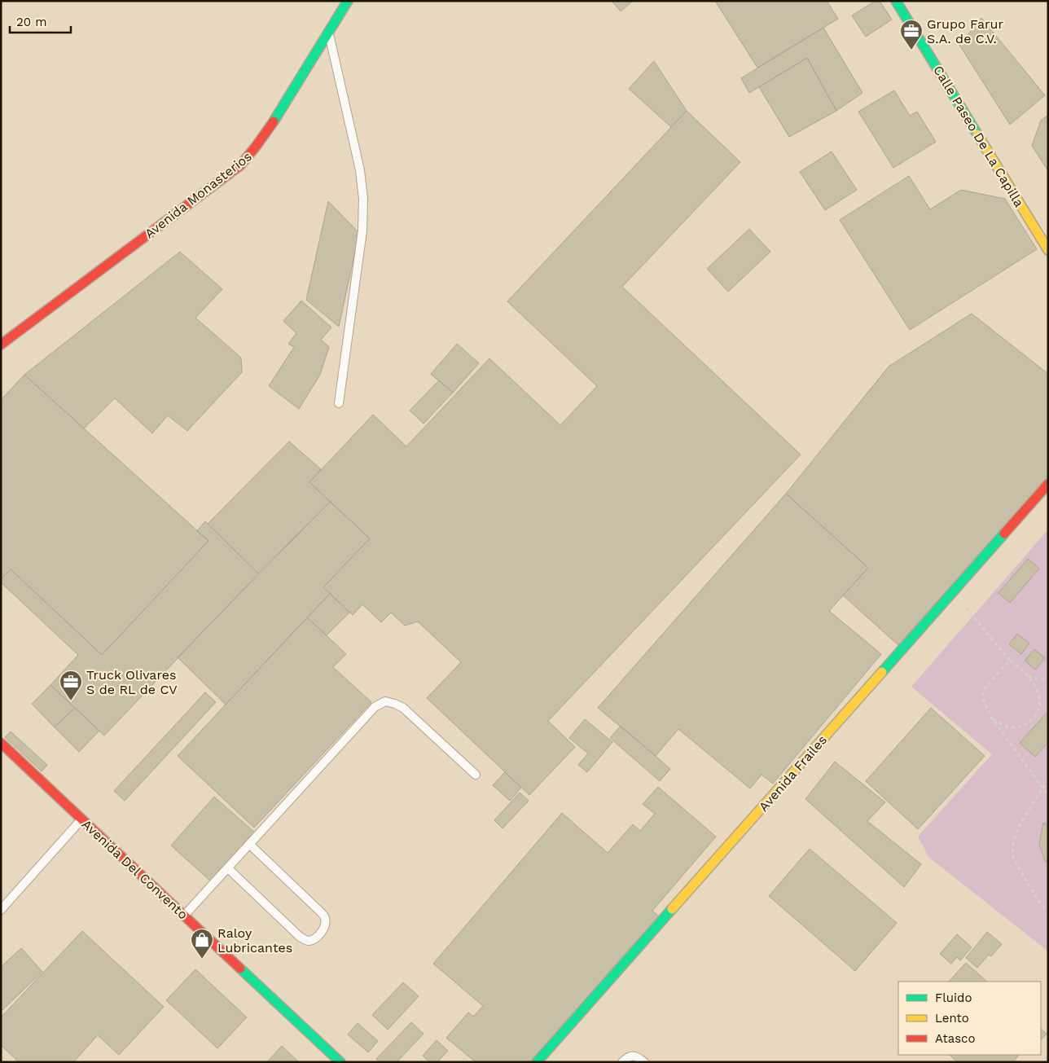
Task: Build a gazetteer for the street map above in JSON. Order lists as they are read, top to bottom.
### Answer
{
  "streets": {
    "street": [
      "Calle Paseo De La Capilla",
      "Avenida Monasterios",
      "Avenida Frailes",
      "Avenida Del Convento"
    ]
  },
  "places": {
    "office": ["Grupo Farur S.A. de C.V.", "Truck Olivares S de RL de CV"],
    "shop": ["Raloy Lubricantes"]
  },
  "legend": ["Fluido", "Lento", "Atasco"],
  "scale_bar": "20 m"
}
